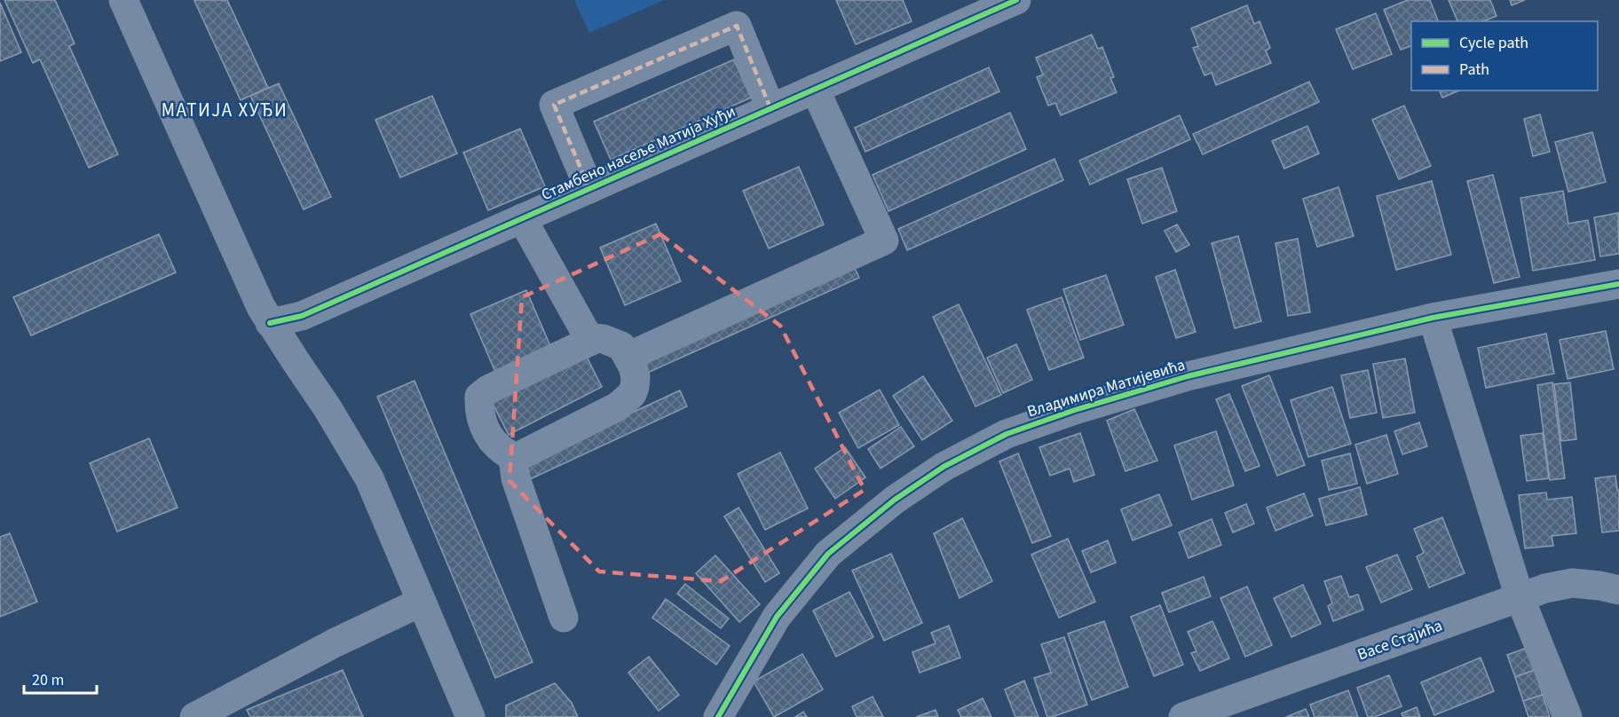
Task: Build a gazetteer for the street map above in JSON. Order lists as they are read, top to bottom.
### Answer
{
  "streets": {
    "street": ["Стамбено насеље Матија Хуђи", "Владимира Матијевића", "Васе Стајића"]
  },
  "districts": ["МАТИЈА ХУЂИ"],
  "legend": ["Cycle path", "Path"],
  "scale_bar": "20 m"
}
